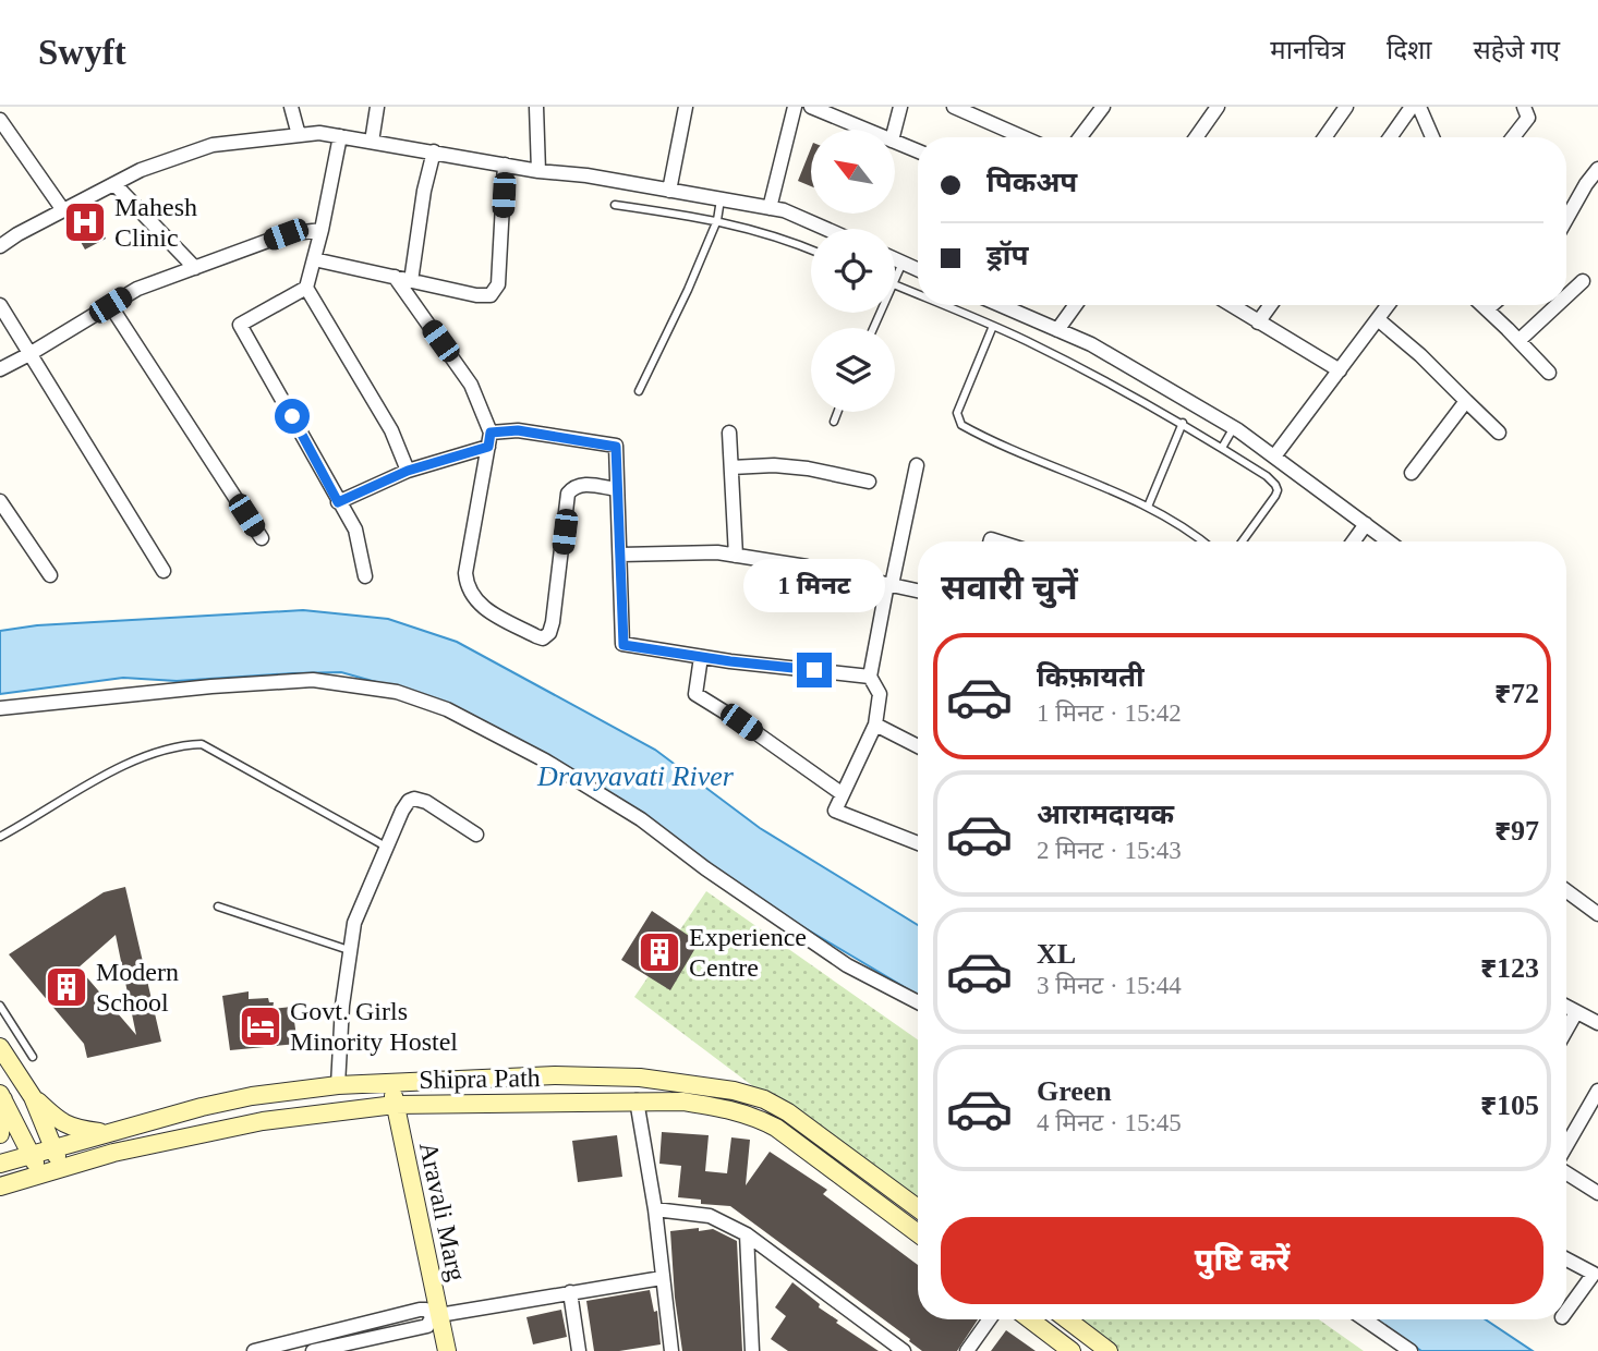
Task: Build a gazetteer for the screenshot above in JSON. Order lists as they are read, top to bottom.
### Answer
{
  "streets": {
    "street": ["Shipra Path", "Aravali Marg"]
  },
  "crossings": [
    ["Shipra Path", "Aravali Marg"]
  ],
  "water": ["Dravyavati River"],
  "places": {
    "hospital": ["Mahesh Clinic"],
    "building": ["Experience Centre", "Modern School"],
    "hotel": ["Govt. Girls Minority Hostel"]
  },
  "north": "top left",
  "page": {
    "header": "Swyft",
    "nav": ["मानचित्र", "दिशा", "सहेजे गए"],
    "banner": ["पिकअप", "ड्रॉप"],
    "heading": "सवारी चुनें",
    "bubble": "1 मिनट",
    "list": [
      {
        "name": "किफ़ायती",
        "note": "1 मिनट · 15:42",
        "value": "₹72"
      },
      {
        "name": "आरामदायक",
        "note": "2 मिनट · 15:43",
        "value": "₹97"
      },
      {
        "name": "XL",
        "note": "3 मिनट · 15:44",
        "value": "₹123"
      },
      {
        "name": "Green",
        "note": "4 मिनट · 15:45",
        "value": "₹105"
      }
    ],
    "buttons": "पुष्टि करें"
  }
}
